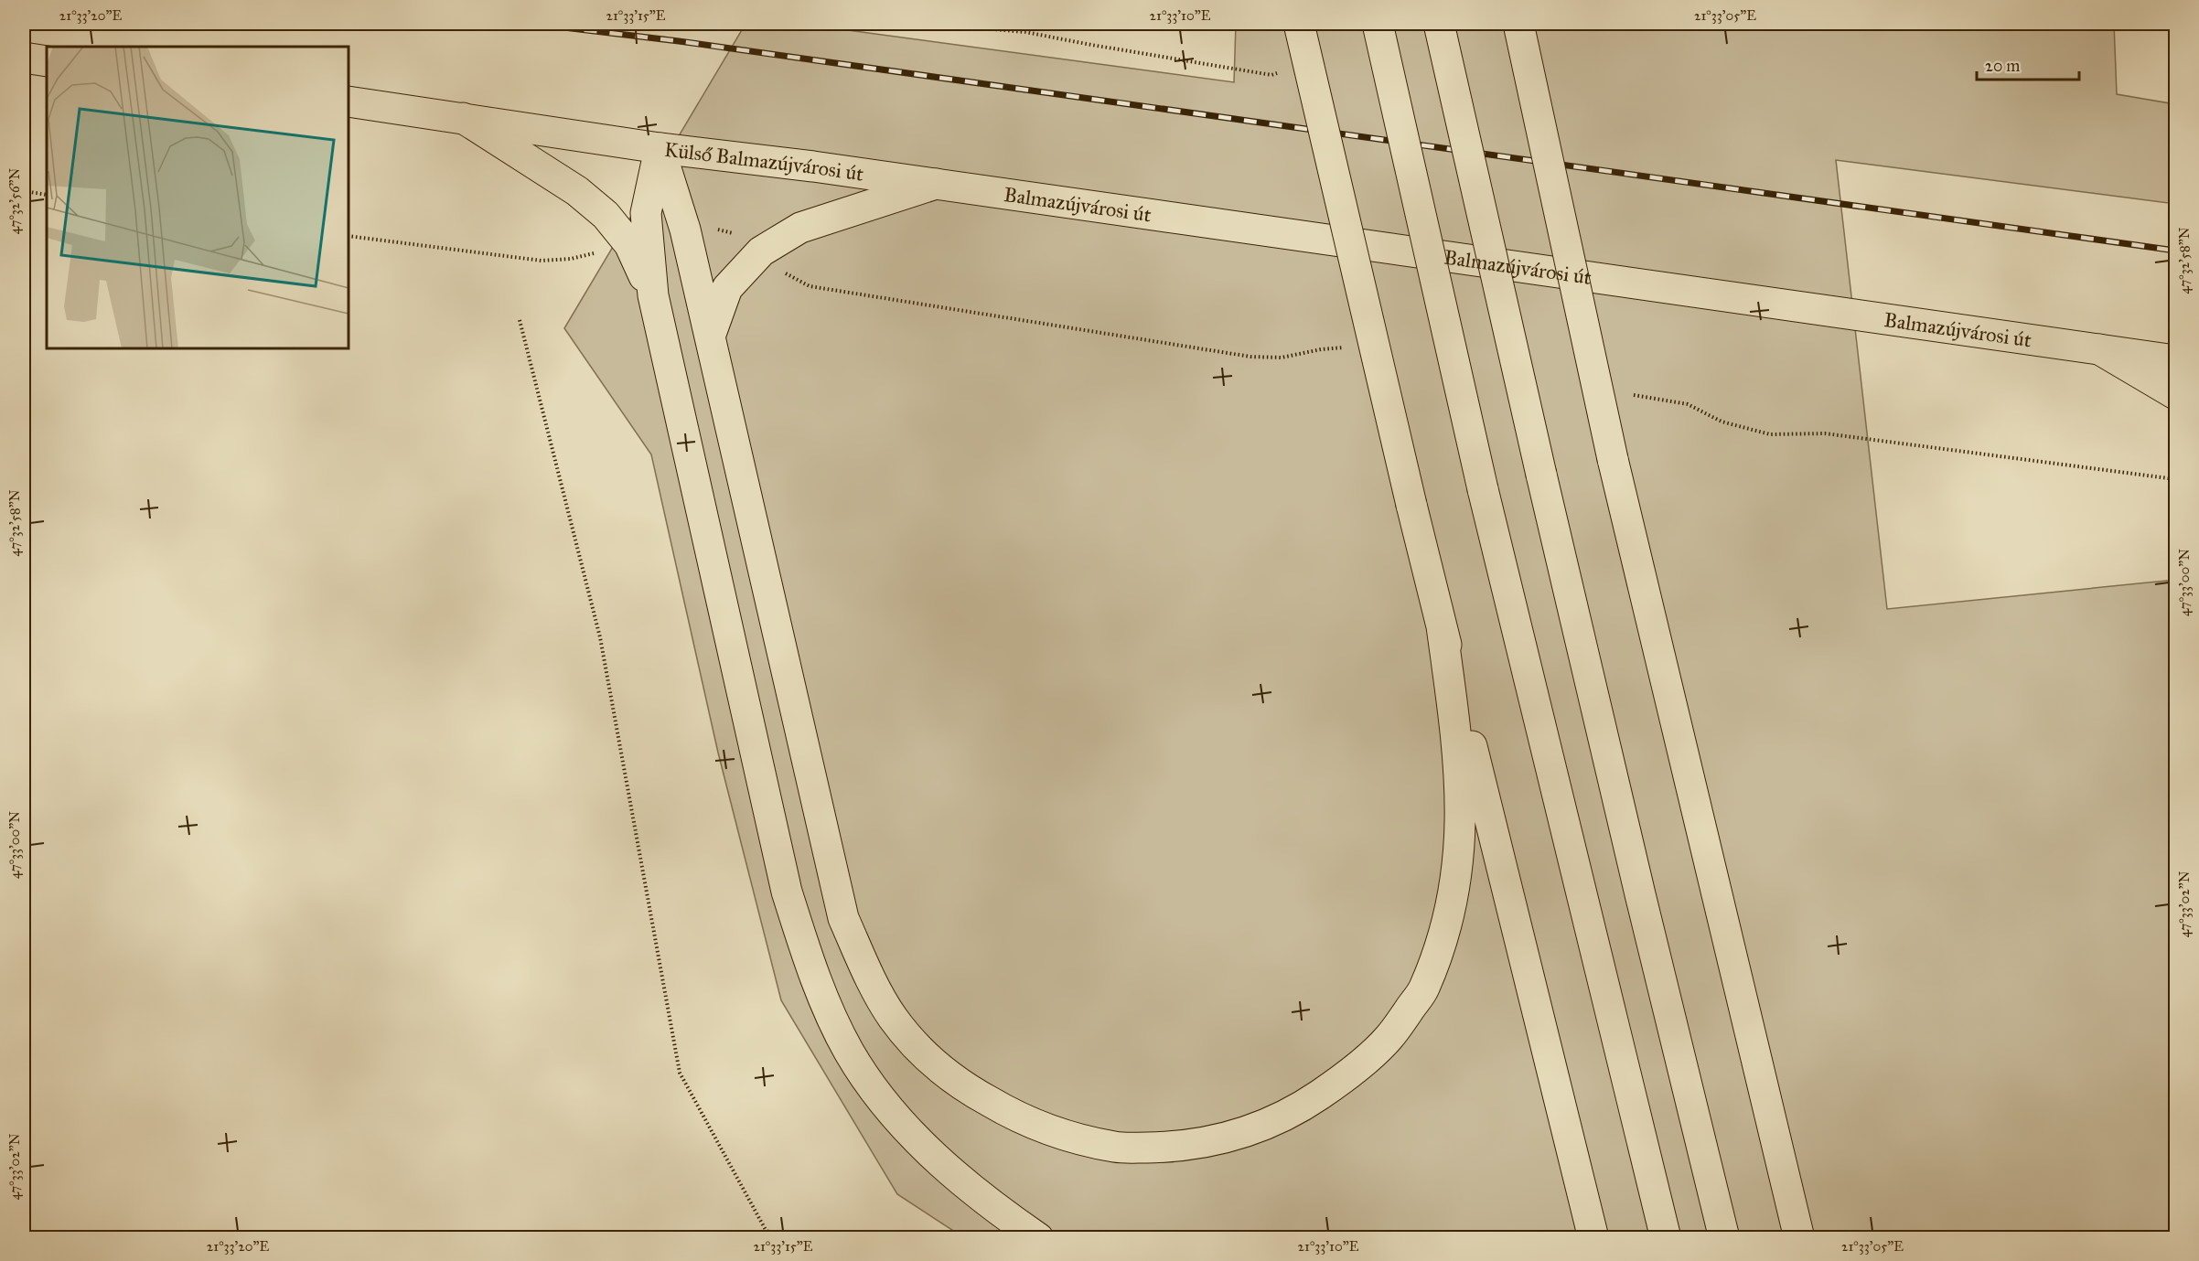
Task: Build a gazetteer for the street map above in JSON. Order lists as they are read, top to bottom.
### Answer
{
  "streets": {
    "main road": ["Külső Balmazújvárosi út", "Balmazújvárosi út"]
  },
  "crossings": [
    ["Külső Balmazújvárosi út", "Balmazújvárosi út"]
  ],
  "scale_bar": "20 m",
  "coordinates": [
    "21°33'20\"E",
    "21°33'15\"E",
    "21°33'10\"E",
    "21°33'05\"E",
    "47°32'56\"N",
    "47°32'58\"N",
    "47°33'00\"N",
    "47°33'02\"N"
  ]
}
